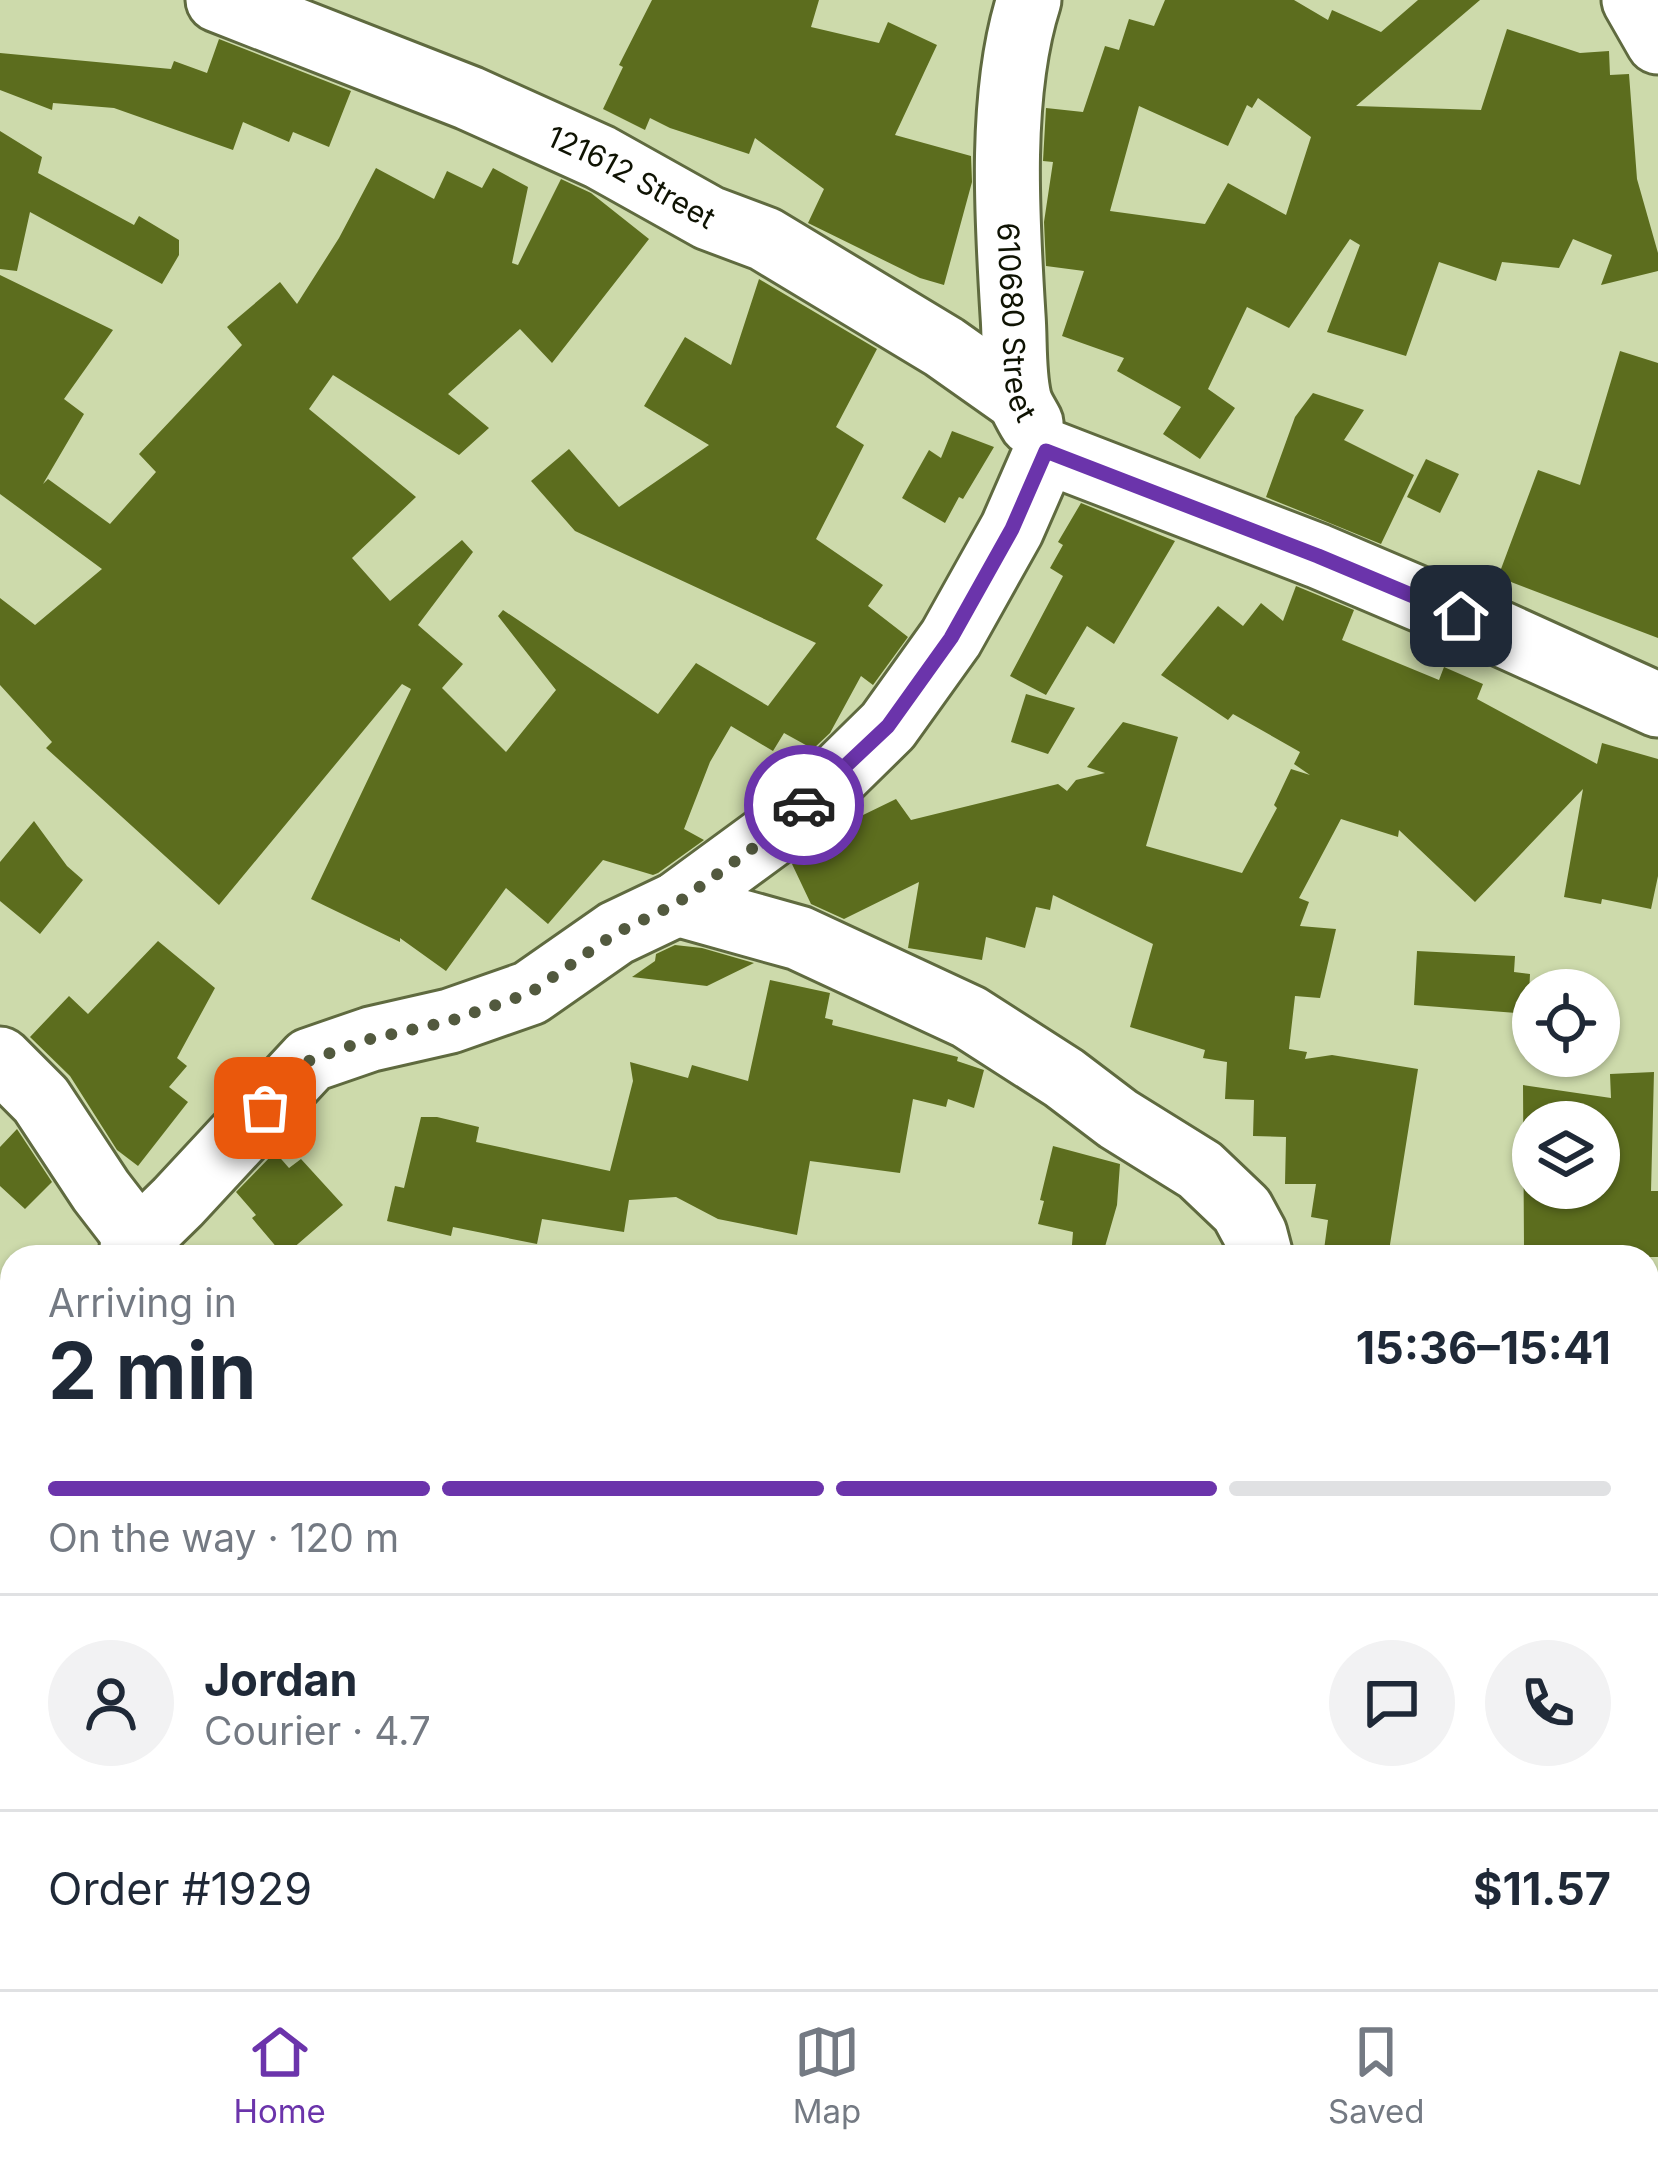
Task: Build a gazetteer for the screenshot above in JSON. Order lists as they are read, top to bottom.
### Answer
{
  "streets": {
    "street": ["121612 Street", "610680 Street"]
  },
  "crossings": [
    ["121612 Street", "610680 Street"]
  ],
  "page": {
    "heading": ["2 min", "Arriving in", "15:36–15:41"],
    "panel": [
      "Jordan",
      "Courier · 4.7",
      "Order #1929",
      "$11.57"
    ],
    "bar": "On the way · 120 m",
    "tabs": ["Home", "Map", "Saved"]
  }
}
